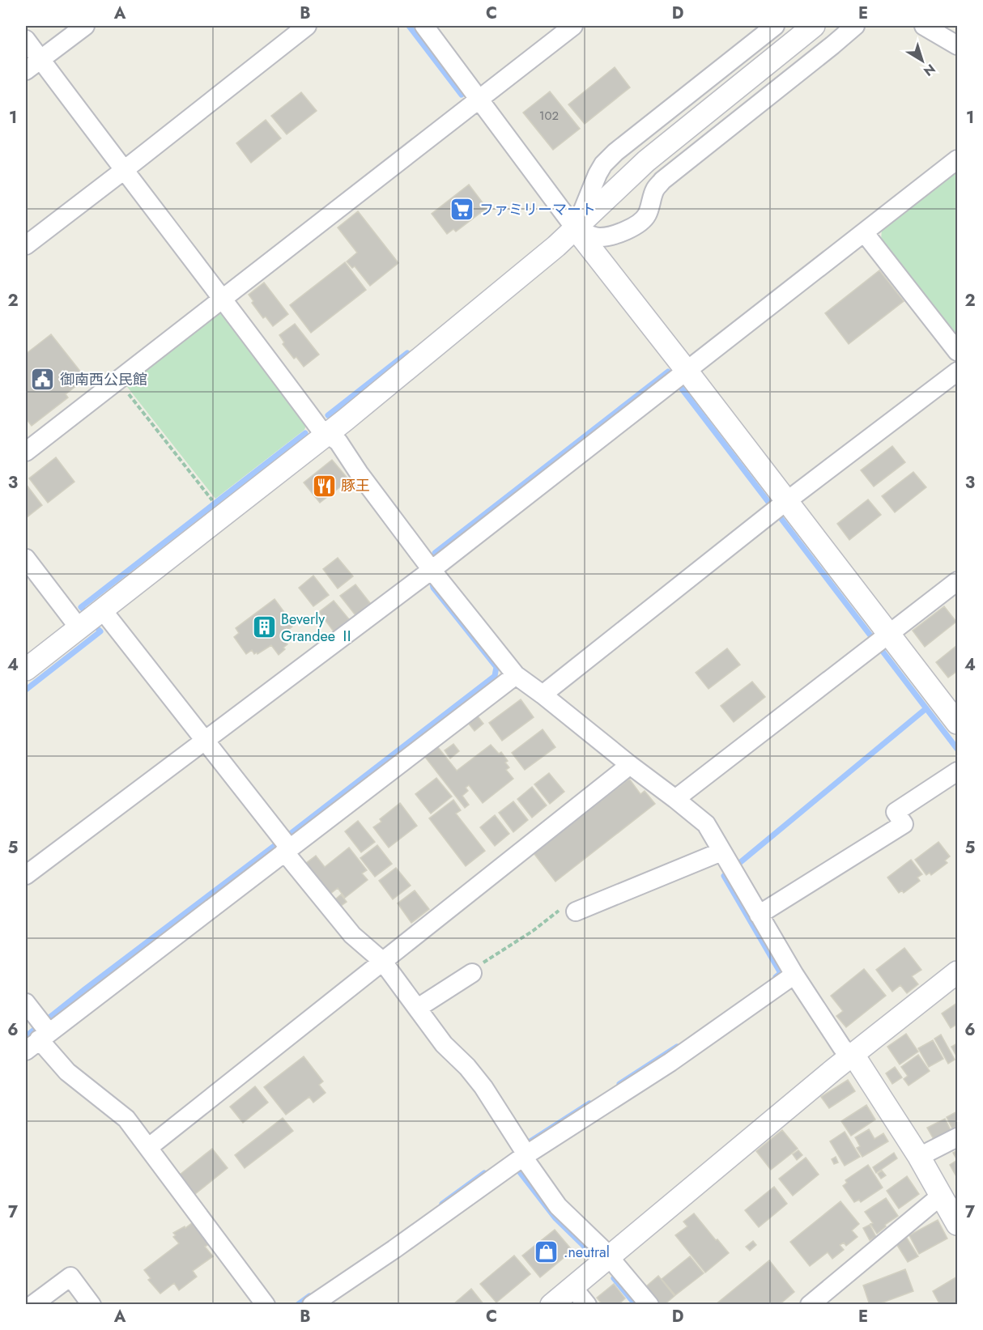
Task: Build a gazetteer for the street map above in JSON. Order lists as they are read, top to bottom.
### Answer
{
  "places": {
    "supermarket": ["ファミリーマート"],
    "public building": ["御南西公民館"],
    "restaurant": ["豚王"],
    "building": ["Beverly Grandee Ⅱ"],
    "shop": [".neutral"]
  },
  "house_numbers": ["102"],
  "north": "bottom right",
  "grid": {
    "columns": [
      "A",
      "B",
      "C",
      "D",
      "E"
    ],
    "rows": [
      "1",
      "2",
      "3",
      "4",
      "5",
      "6",
      "7"
    ]
  }
}
